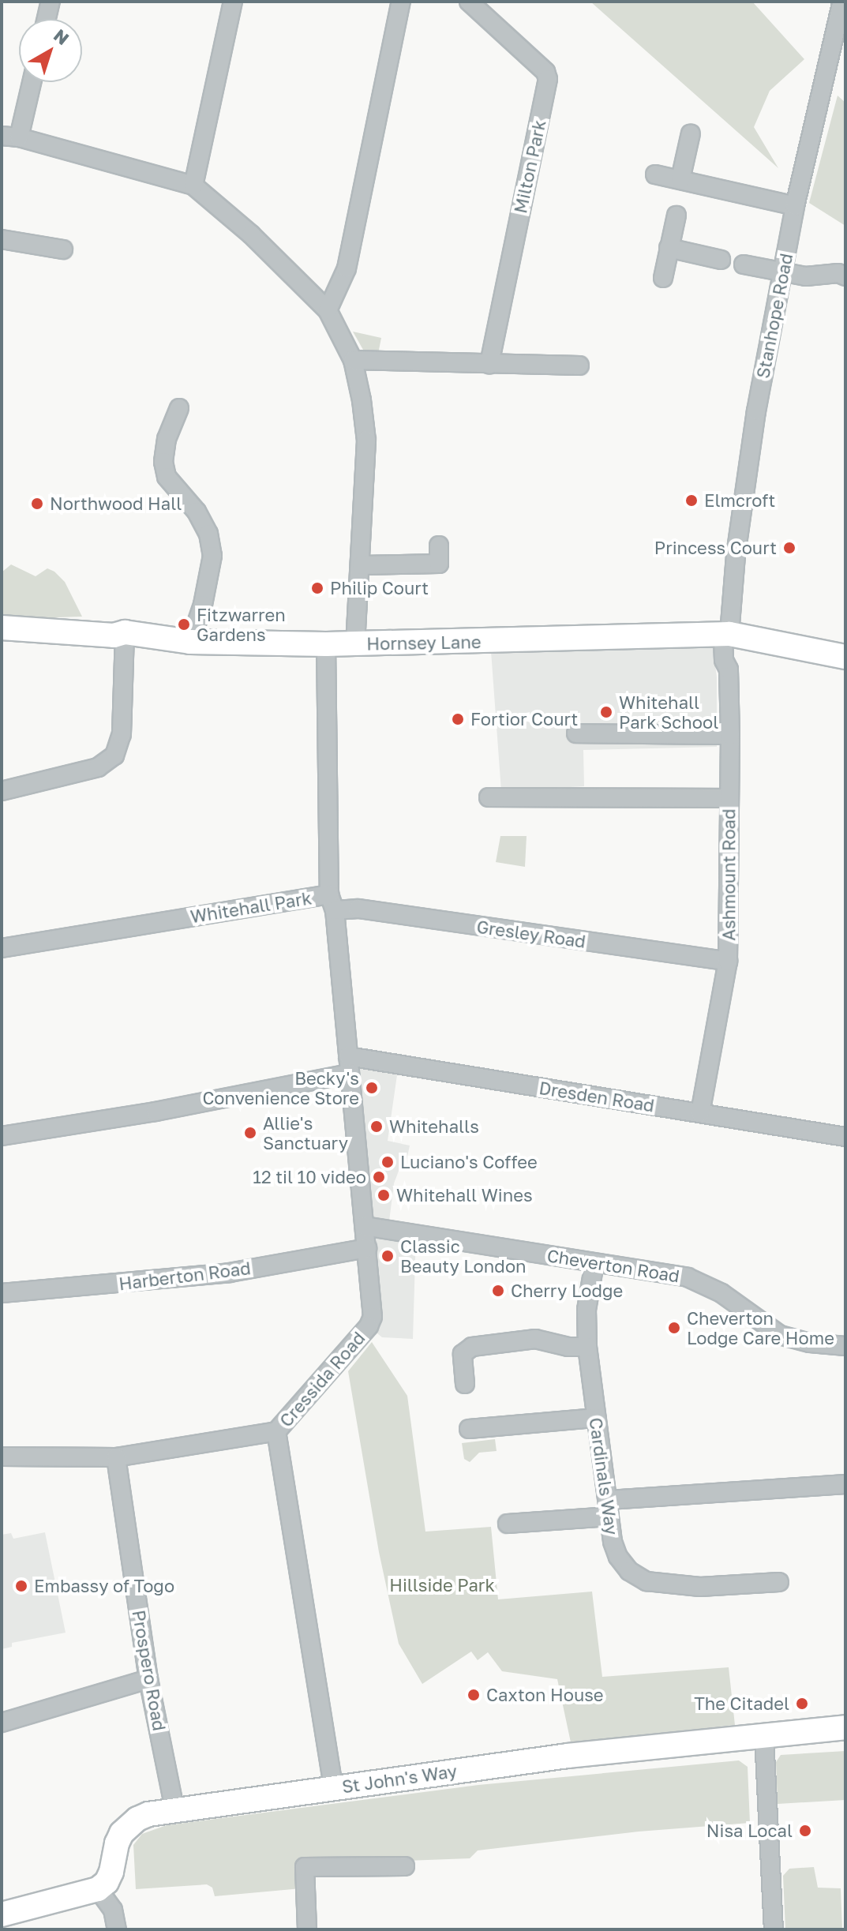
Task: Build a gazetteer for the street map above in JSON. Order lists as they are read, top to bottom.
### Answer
{
  "streets": {
    "street": [
      "Milton Park",
      "Stanhope Road",
      "Hornsey Lane",
      "Ashmount Road",
      "Whitehall Park",
      "Gresley Road",
      "Dresden Road",
      "Cheverton Road",
      "Harberton Road",
      "Cressida Road",
      "Cardinals Way",
      "Prospero Road",
      "St John's Way"
    ]
  },
  "crossings": [
    ["Stanhope Road", "Hornsey Lane"],
    ["Stanhope Road", "Ashmount Road"],
    ["Hornsey Lane", "Ashmount Road"],
    ["Hornsey Lane", "Whitehall Park"],
    ["Ashmount Road", "Gresley Road"],
    ["Ashmount Road", "Dresden Road"],
    ["Whitehall Park", "Gresley Road"],
    ["Whitehall Park", "Cressida Road"],
    ["Gresley Road", "Cressida Road"],
    ["Dresden Road", "Cressida Road"],
    ["Cheverton Road", "Cressida Road"],
    ["Cheverton Road", "Cardinals Way"],
    ["Harberton Road", "Cressida Road"],
    ["Cressida Road", "St John's Way"],
    ["Prospero Road", "St John's Way"]
  ],
  "parks": ["Hillside Park"],
  "places": [
    "Elmcroft",
    "Northwood Hall",
    "Princess Court",
    "Philip Court",
    "Fitzwarren Gardens",
    "Whitehall Park School",
    "Fortior Court",
    "Becky's Convenience Store",
    "Whitehalls",
    "Allie's Sanctuary",
    "Luciano's Coffee",
    "12 til 10 video",
    "Whitehall Wines",
    "Classic Beauty London",
    "Cherry Lodge",
    "Cheverton Lodge Care Home",
    "Embassy of Togo",
    "Caxton House",
    "The Citadel",
    "Nisa Local"
  ],
  "north": "top right"
}
